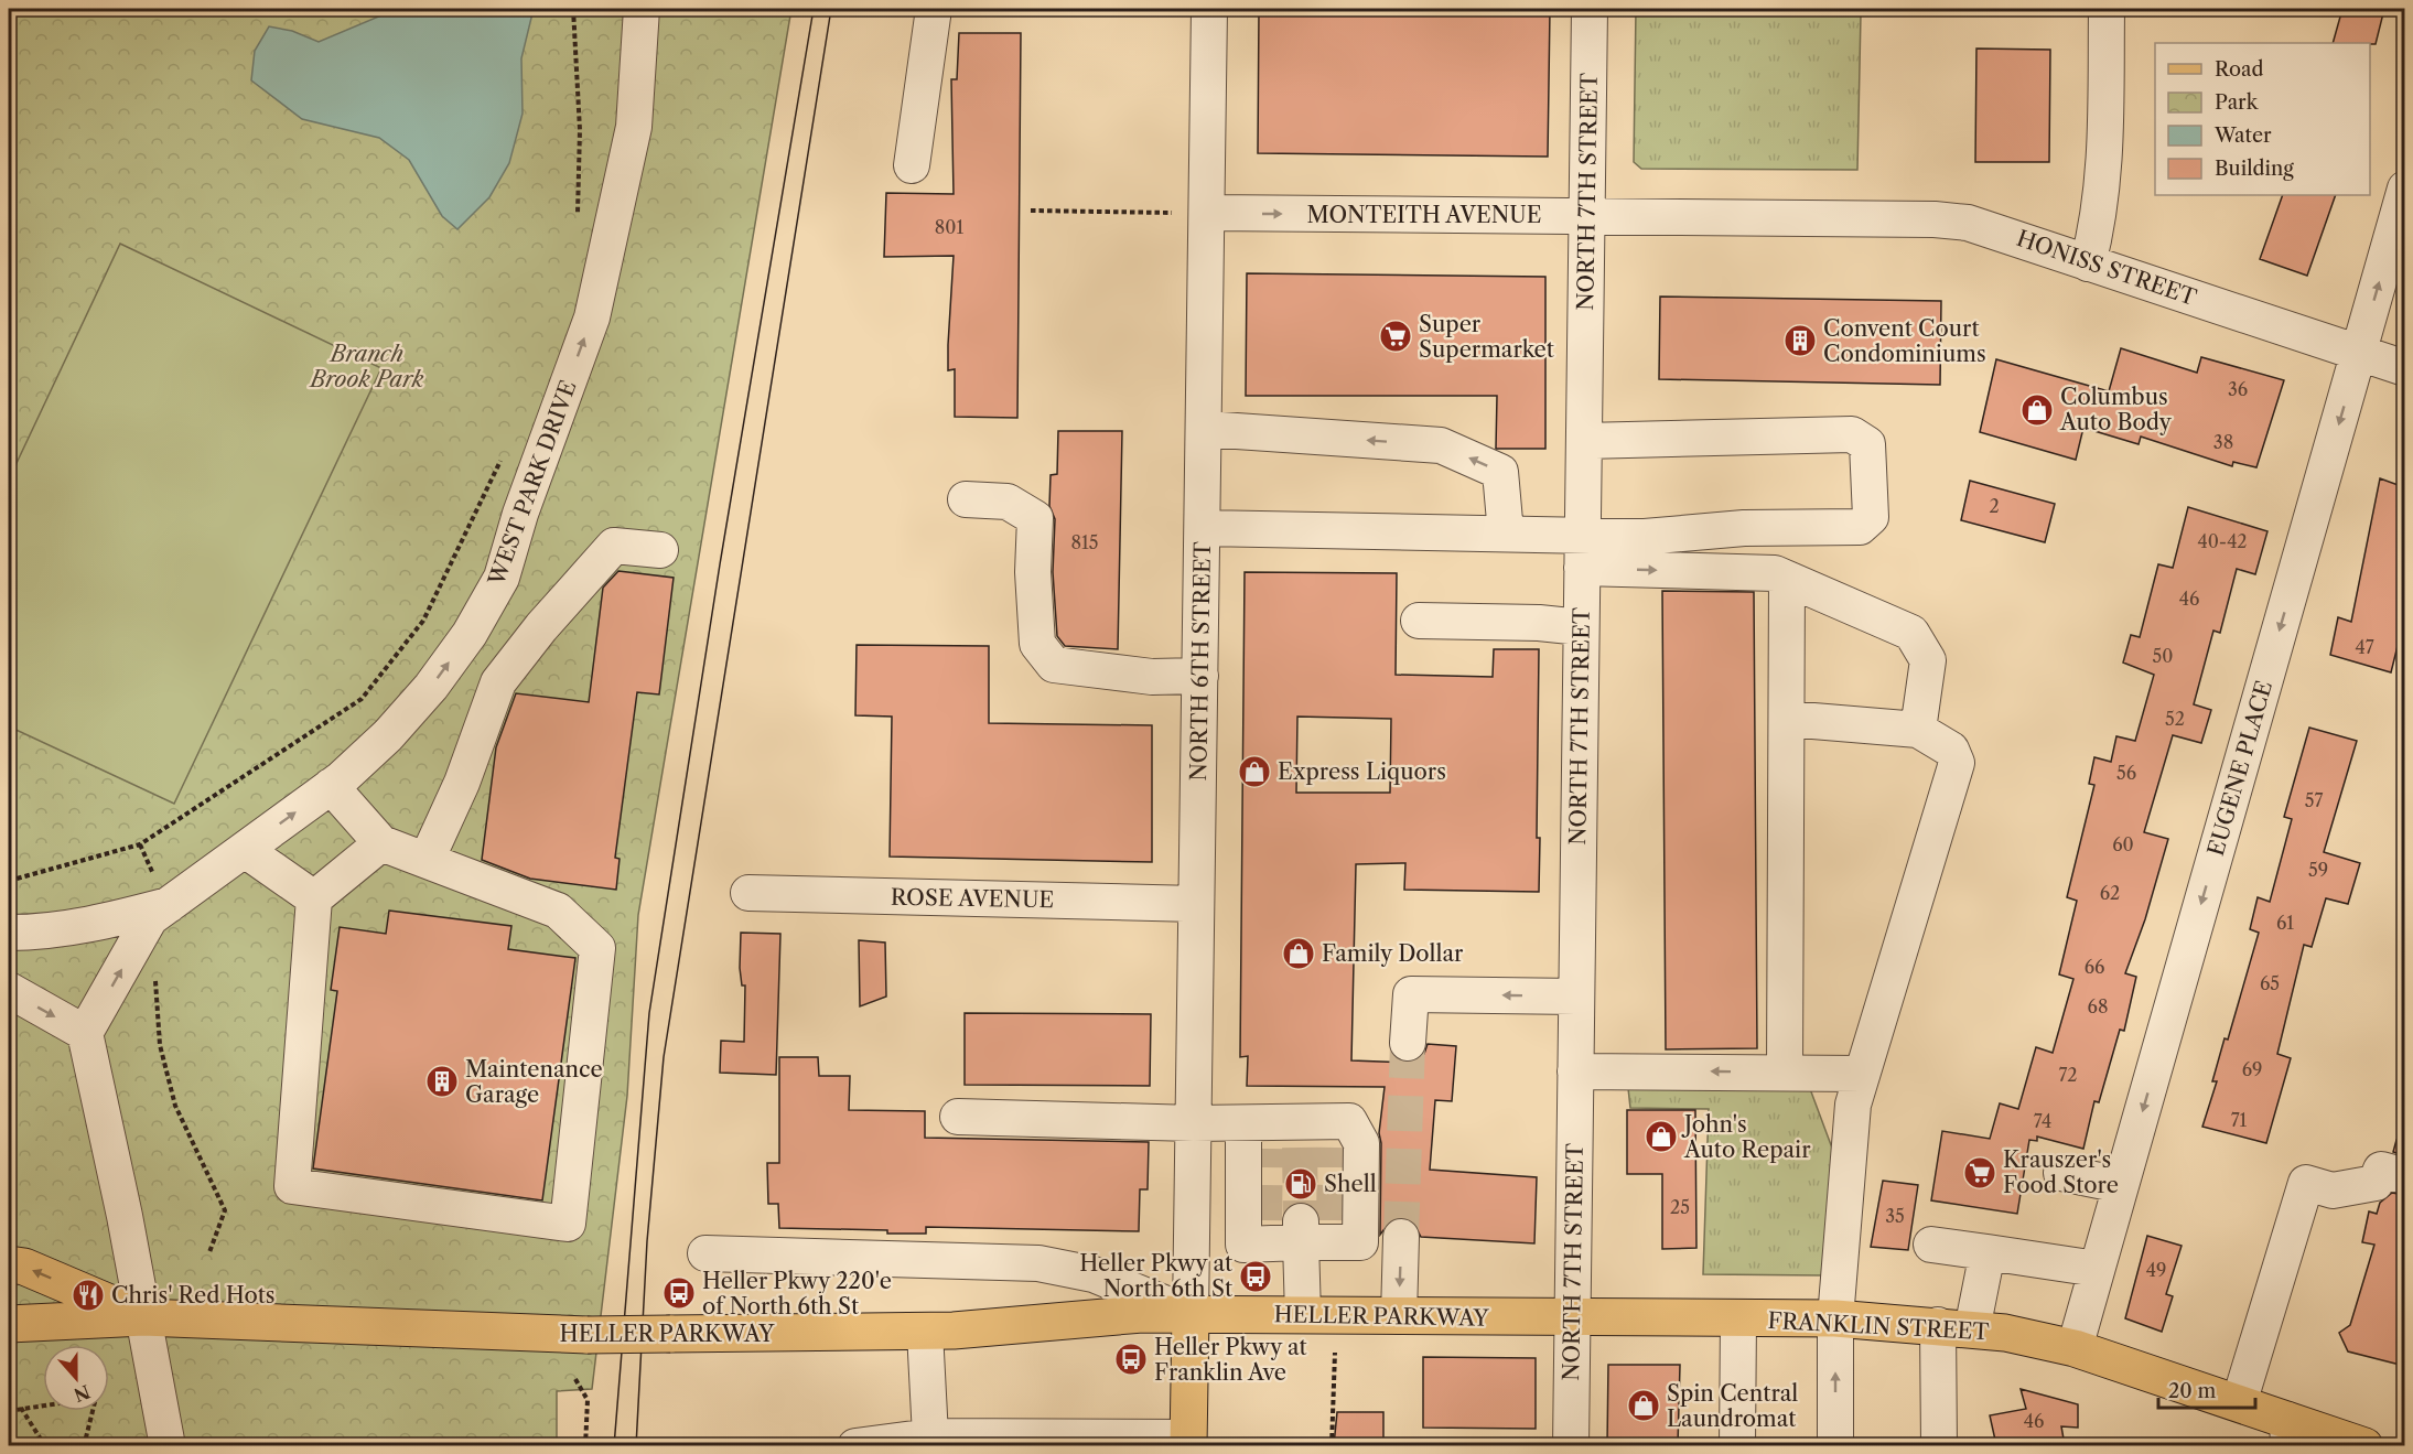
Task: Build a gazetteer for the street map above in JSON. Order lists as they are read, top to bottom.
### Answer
{
  "streets": {
    "main road": ["HELLER PARKWAY", "FRANKLIN STREET"],
    "street": [
      "NORTH 7TH STREET",
      "MONTEITH AVENUE",
      "HONISS STREET",
      "WEST PARK DRIVE",
      "NORTH 6TH STREET",
      "EUGENE PLACE",
      "ROSE AVENUE"
    ]
  },
  "crossings": [
    ["NORTH 7TH STREET", "MONTEITH AVENUE"],
    ["NORTH 7TH STREET", "HELLER PARKWAY"],
    ["NORTH 7TH STREET", "FRANKLIN STREET"],
    ["MONTEITH AVENUE", "HONISS STREET"],
    ["MONTEITH AVENUE", "NORTH 6TH STREET"],
    ["HONISS STREET", "EUGENE PLACE"],
    ["NORTH 6TH STREET", "ROSE AVENUE"],
    ["NORTH 6TH STREET", "HELLER PARKWAY"],
    ["EUGENE PLACE", "FRANKLIN STREET"],
    ["HELLER PARKWAY", "FRANKLIN STREET"]
  ],
  "one_way": ["MONTEITH AVENUE"],
  "parks": ["Branch Brook Park"],
  "places": {
    "supermarket": ["Super Supermarket", "Krauszer's Food Store"],
    "building": ["Convent Court Condominiums", "Maintenance Garage"],
    "shop": [
      "Columbus Auto Body",
      "Express Liquors",
      "Family Dollar",
      "John's Auto Repair",
      "Spin Central Laundromat"
    ],
    "fuel station": ["Shell"],
    "bus stop": ["Heller Pkwy at North 6th St", "Heller Pkwy 220'e of North 6th St", "Heller Pkwy at Franklin Ave"],
    "restaurant": ["Chris' Red Hots"]
  },
  "house_numbers": [
    "801",
    "36",
    "38",
    "2",
    "40-42",
    "815",
    "46",
    "47",
    "50",
    "52",
    "56",
    "57",
    "60",
    "59",
    "62",
    "61",
    "66",
    "65",
    "68",
    "69",
    "72",
    "71",
    "74",
    "25",
    "35",
    "49",
    "46"
  ],
  "legend": [
    "Road",
    "Park",
    "Water",
    "Building"
  ],
  "scale_bar": "20 m",
  "north": "bottom"
}
